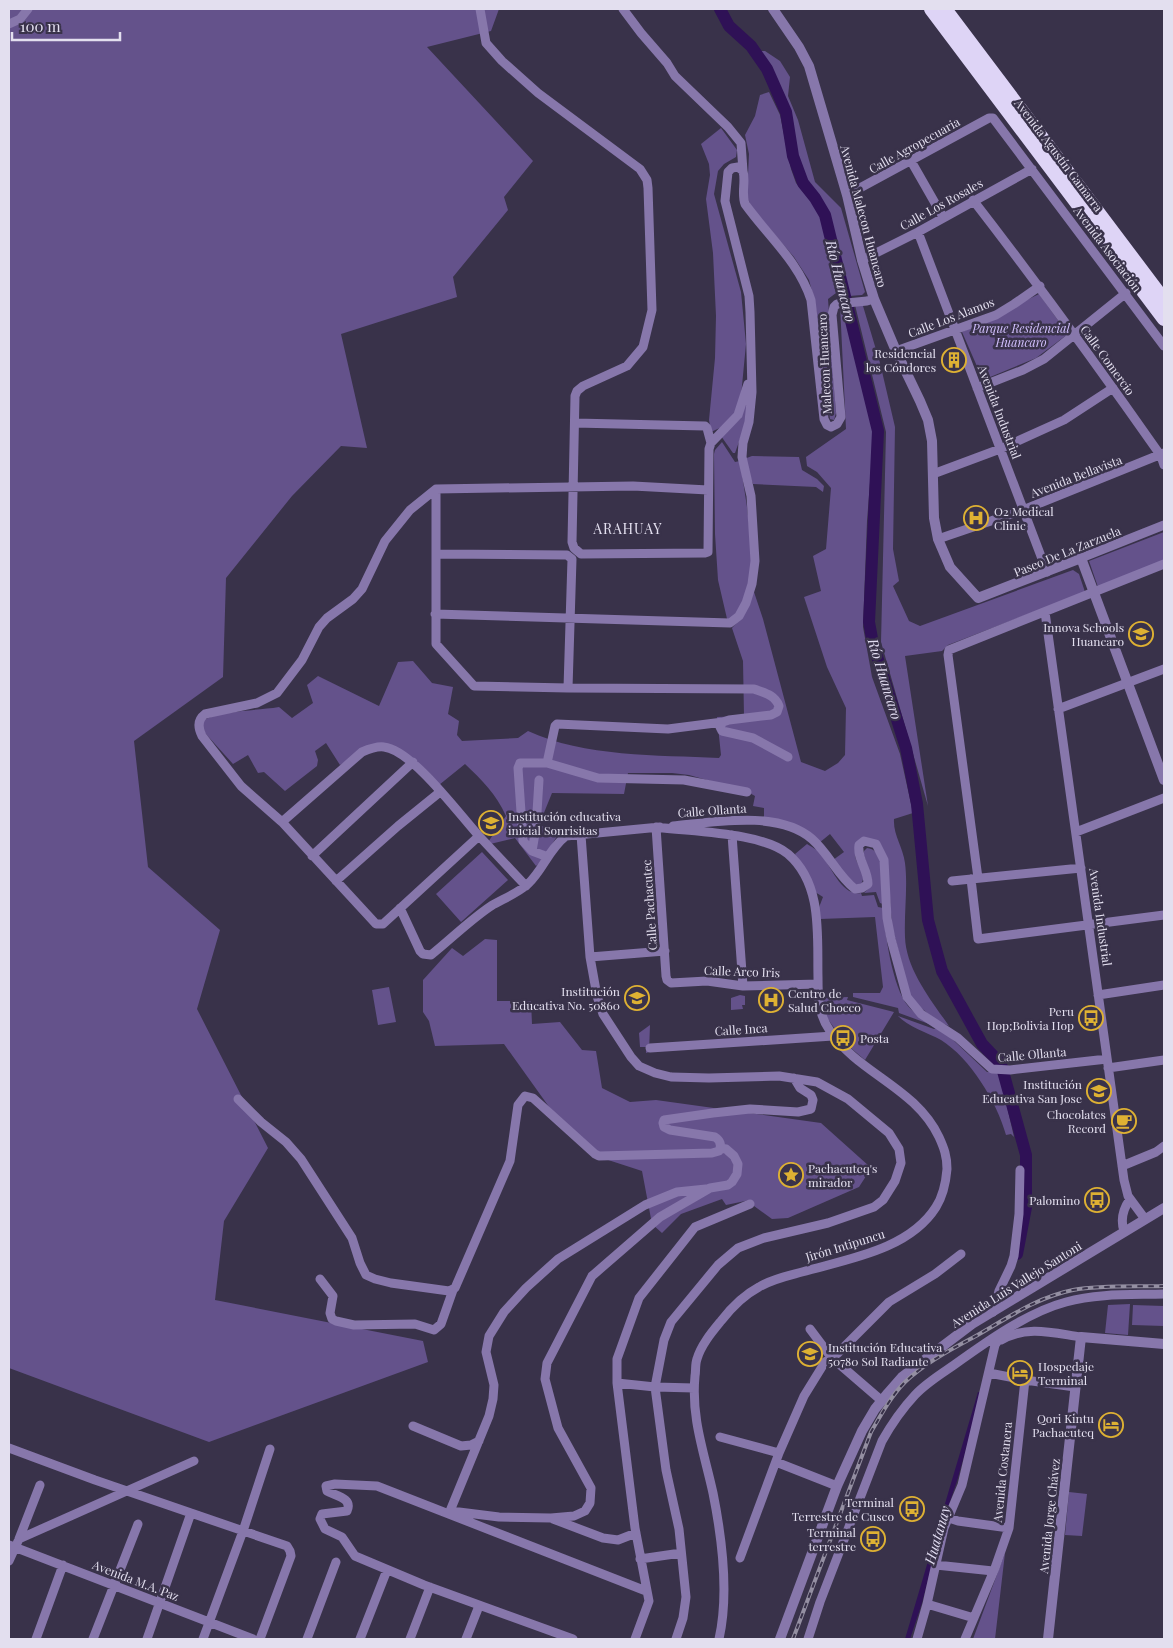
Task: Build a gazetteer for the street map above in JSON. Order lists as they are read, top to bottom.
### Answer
{
  "streets": {
    "highway": ["Avenida Agustín Gamarra"],
    "street": [
      "Calle Agropecuaria",
      "Calle Los Rosales",
      "Avenida Malecon Huancaro",
      "Avenida Asociación",
      "Calle Los Alamos",
      "Calle Comercio",
      "Malecon Huancaro",
      "Avenida Industrial",
      "Avenida Bellavista",
      "Paseo De La Zarzuela",
      "Calle Ollanta",
      "Calle Pachacutec",
      "Calle Arco Iris",
      "Calle Inca",
      "Jirón Intipuncu",
      "Avenida Luis Vallejo Santoni",
      "Avenida Costanera",
      "Avenida Jorge Chávez",
      "Avenida M.A. Paz"
    ]
  },
  "crossings": [
    ["Calle Agropecuaria", "Avenida Malecon Huancaro"],
    ["Calle Agropecuaria", "Avenida Asociación"],
    ["Calle Los Rosales", "Avenida Malecon Huancaro"],
    ["Calle Los Rosales", "Avenida Asociación"],
    ["Calle Los Rosales", "Calle Comercio"],
    ["Calle Los Rosales", "Avenida Industrial"],
    ["Avenida Malecon Huancaro", "Calle Los Alamos"],
    ["Avenida Malecon Huancaro", "Malecon Huancaro"],
    ["Avenida Malecon Huancaro", "Avenida Bellavista"],
    ["Avenida Malecon Huancaro", "Paseo De La Zarzuela"],
    ["Calle Los Alamos", "Calle Comercio"],
    ["Calle Los Alamos", "Avenida Industrial"],
    ["Calle Comercio", "Avenida Bellavista"],
    ["Avenida Industrial", "Avenida Bellavista"],
    ["Avenida Industrial", "Paseo De La Zarzuela"],
    ["Avenida Industrial", "Calle Ollanta"],
    ["Avenida Industrial", "Avenida Luis Vallejo Santoni"],
    ["Calle Ollanta", "Calle Pachacutec"],
    ["Calle Ollanta", "Jirón Intipuncu"],
    ["Calle Pachacutec", "Calle Arco Iris"],
    ["Calle Pachacutec", "Jirón Intipuncu"],
    ["Calle Arco Iris", "Jirón Intipuncu"],
    ["Calle Inca", "Jirón Intipuncu"]
  ],
  "districts": ["ARAHUAY"],
  "water": ["Río Huancaro", "Huatanay"],
  "parks": ["Parque Residencial Huancaro"],
  "places": {
    "building": ["Residencial los Cóndores"],
    "hospital": ["O2 Medical Clinic", "Centro de Salud Chocco"],
    "school or university": [
      "Innova Schools Huancaro",
      "Institución educativa inicial Sonrisitas",
      "Institución Educativa No. 50860",
      "Institución Educativa San Jose",
      "Institución Educativa 50780 Sol Radiante"
    ],
    "bus stop": [
      "Peru Hop;Bolivia Hop",
      "Posta",
      "Palomino",
      "Terminal Terrestre de Cusco",
      "Terminal terrestre"
    ],
    "cafe": ["Chocolates Record"],
    "place": ["Pachacuteq's mirador"],
    "hotel": ["Hospedaje Terminal", "Qori Kintu Pachacuteq"]
  },
  "scale_bar": "100 m"
}
